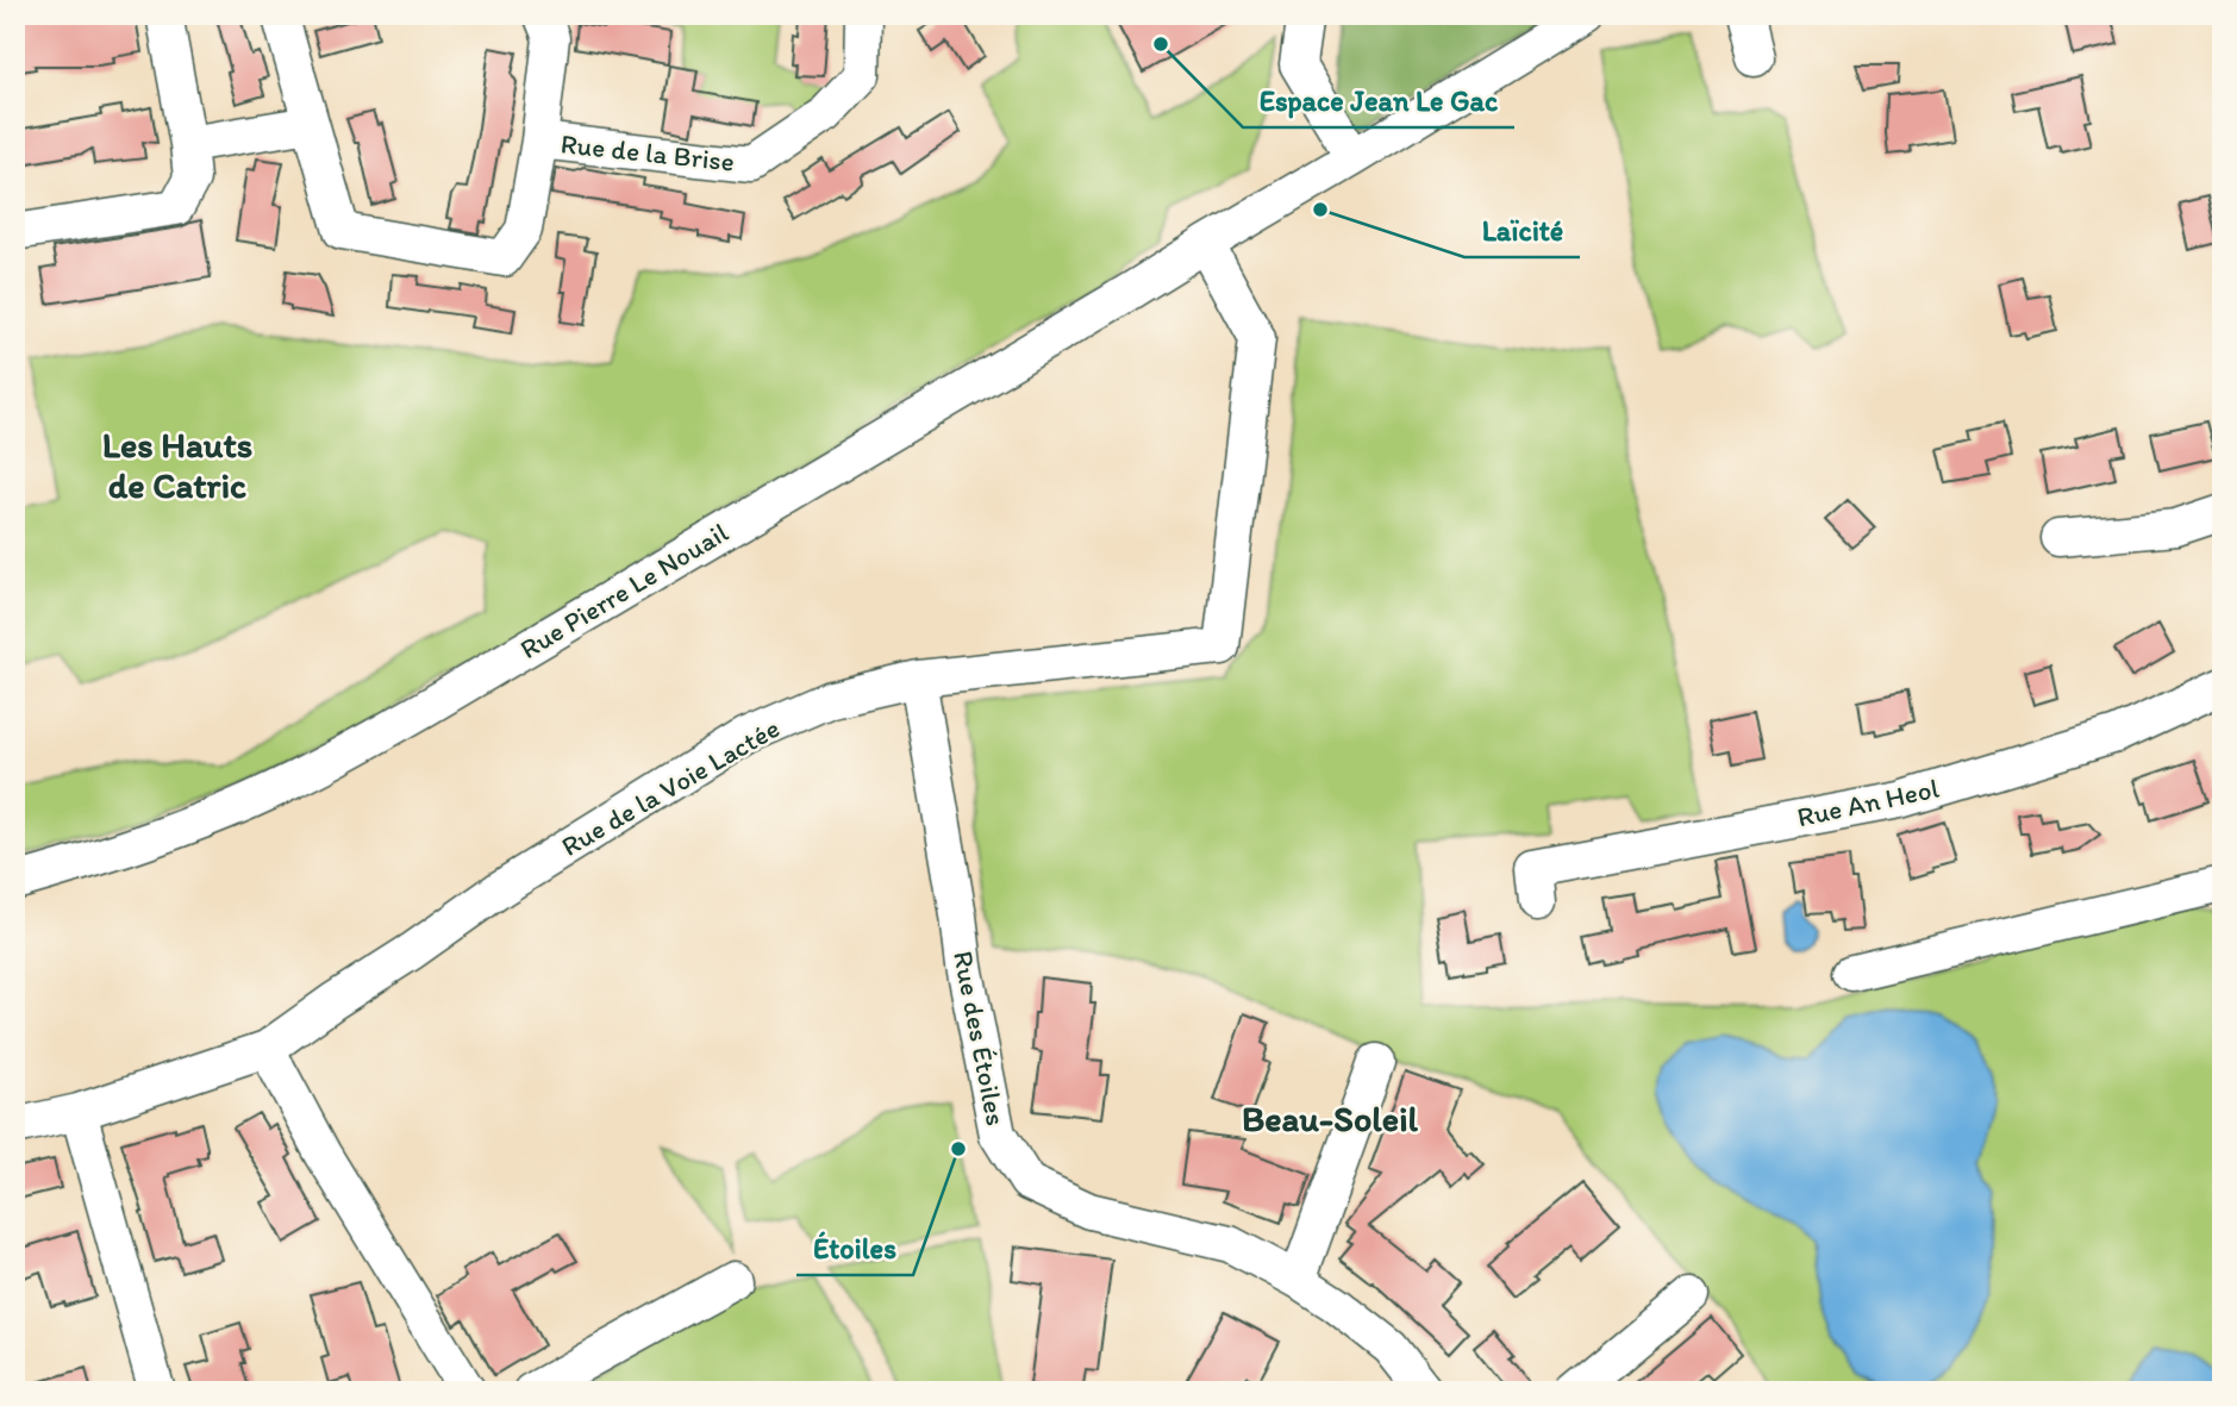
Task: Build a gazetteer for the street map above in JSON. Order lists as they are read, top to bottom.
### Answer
{
  "streets": {
    "street": [
      "Rue de la Brise",
      "Rue Pierre Le Nouail",
      "Rue de la Voie Lactée",
      "Rue An Heol",
      "Rue des Étoiles"
    ]
  },
  "crossings": [
    ["Rue Pierre Le Nouail", "Rue de la Voie Lactée"],
    ["Rue de la Voie Lactée", "Rue des Étoiles"]
  ],
  "districts": ["Les Hauts de Catric", "Beau-Soleil"],
  "places": ["Espace Jean Le Gac", "Laïcité", "Étoiles"]
}
